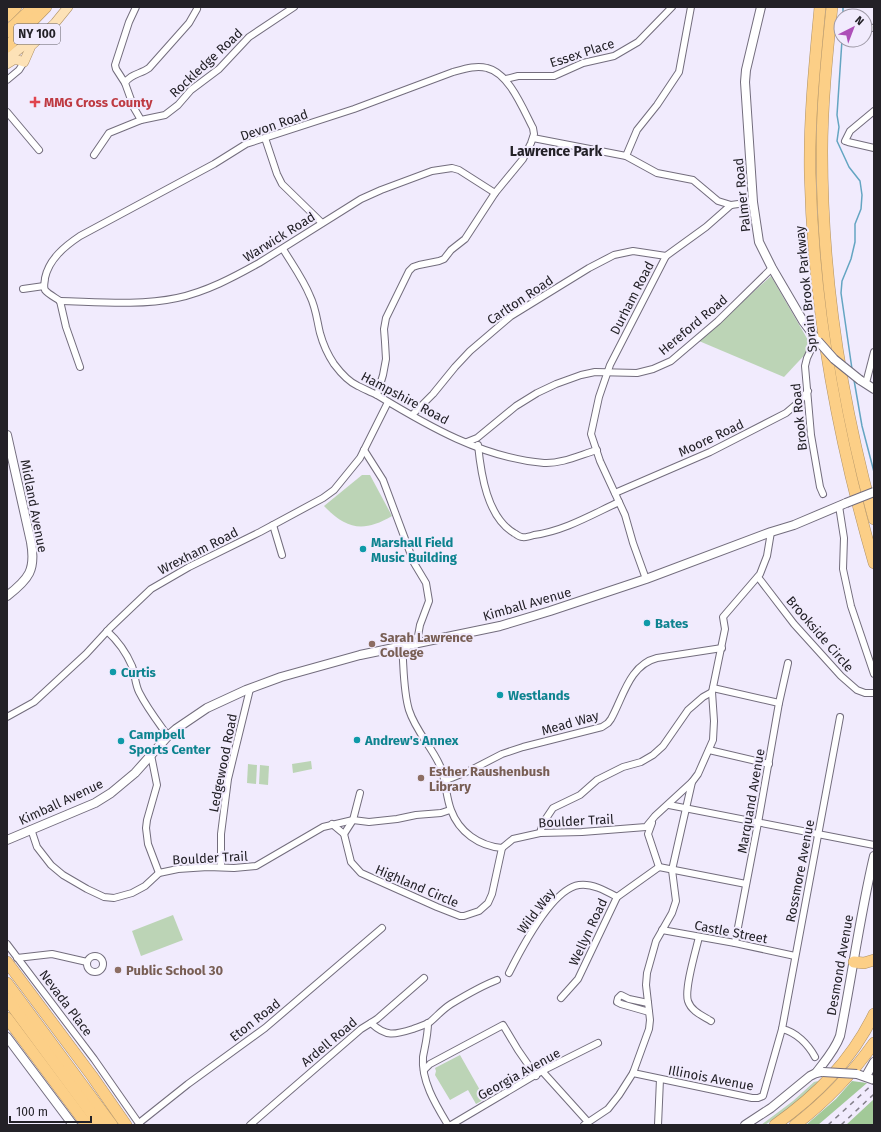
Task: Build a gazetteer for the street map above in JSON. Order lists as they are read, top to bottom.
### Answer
{
  "streets": {
    "highway": ["Sprain Brook Parkway"],
    "main road": ["NY 100"],
    "street": [
      "Essex Place",
      "Rockledge Road",
      "Devon Road",
      "Palmer Road",
      "Warwick Road",
      "Durham Road",
      "Carlton Road",
      "Hereford Road",
      "Hampshire Road",
      "Brook Road",
      "Moore Road",
      "Midland Avenue",
      "Wrexham Road",
      "Kimball Avenue",
      "Brookside Circle",
      "Mead Way",
      "Ledgewood Road",
      "Marquand Avenue",
      "Boulder Trail",
      "Rossmore Avenue",
      "Highland Circle",
      "Wild Way",
      "Wellyn Road",
      "Castle Street",
      "Desmond Avenue",
      "Nevada Place",
      "Eton Road",
      "Ardell Road",
      "Georgia Avenue",
      "Illinois Avenue"
    ]
  },
  "crossings": [
    ["Essex Place", "Devon Road"],
    ["Palmer Road", "Hereford Road"],
    ["Palmer Road", "Brook Road"],
    ["Warwick Road", "Hampshire Road"],
    ["Durham Road", "Carlton Road"],
    ["Durham Road", "Hereford Road"],
    ["Durham Road", "Hampshire Road"],
    ["Carlton Road", "Hampshire Road"],
    ["Hereford Road", "Hampshire Road"],
    ["Hampshire Road", "Wrexham Road"],
    ["Brook Road", "Moore Road"],
    ["Kimball Avenue", "Brookside Circle"],
    ["Kimball Avenue", "Ledgewood Road"],
    ["Kimball Avenue", "Boulder Trail"],
    ["Ledgewood Road", "Boulder Trail"],
    ["Marquand Avenue", "Castle Street"],
    ["Boulder Trail", "Highland Circle"],
    ["Rossmore Avenue", "Castle Street"],
    ["Rossmore Avenue", "Illinois Avenue"],
    ["Wild Way", "Wellyn Road"],
    ["Nevada Place", "Eton Road"]
  ],
  "districts": ["Lawrence Park"],
  "places": {
    "health": ["MMG Cross County"],
    "other": [
      "Marshall Field Music Building",
      "Bates",
      "Sarah Lawrence College",
      "Curtis",
      "Westlands",
      "Andrew's Annex",
      "Campbell Sports Center",
      "Esther Raushenbush Library",
      "Public School 30"
    ]
  },
  "scale_bar": "100 m",
  "north": "top right"
}
